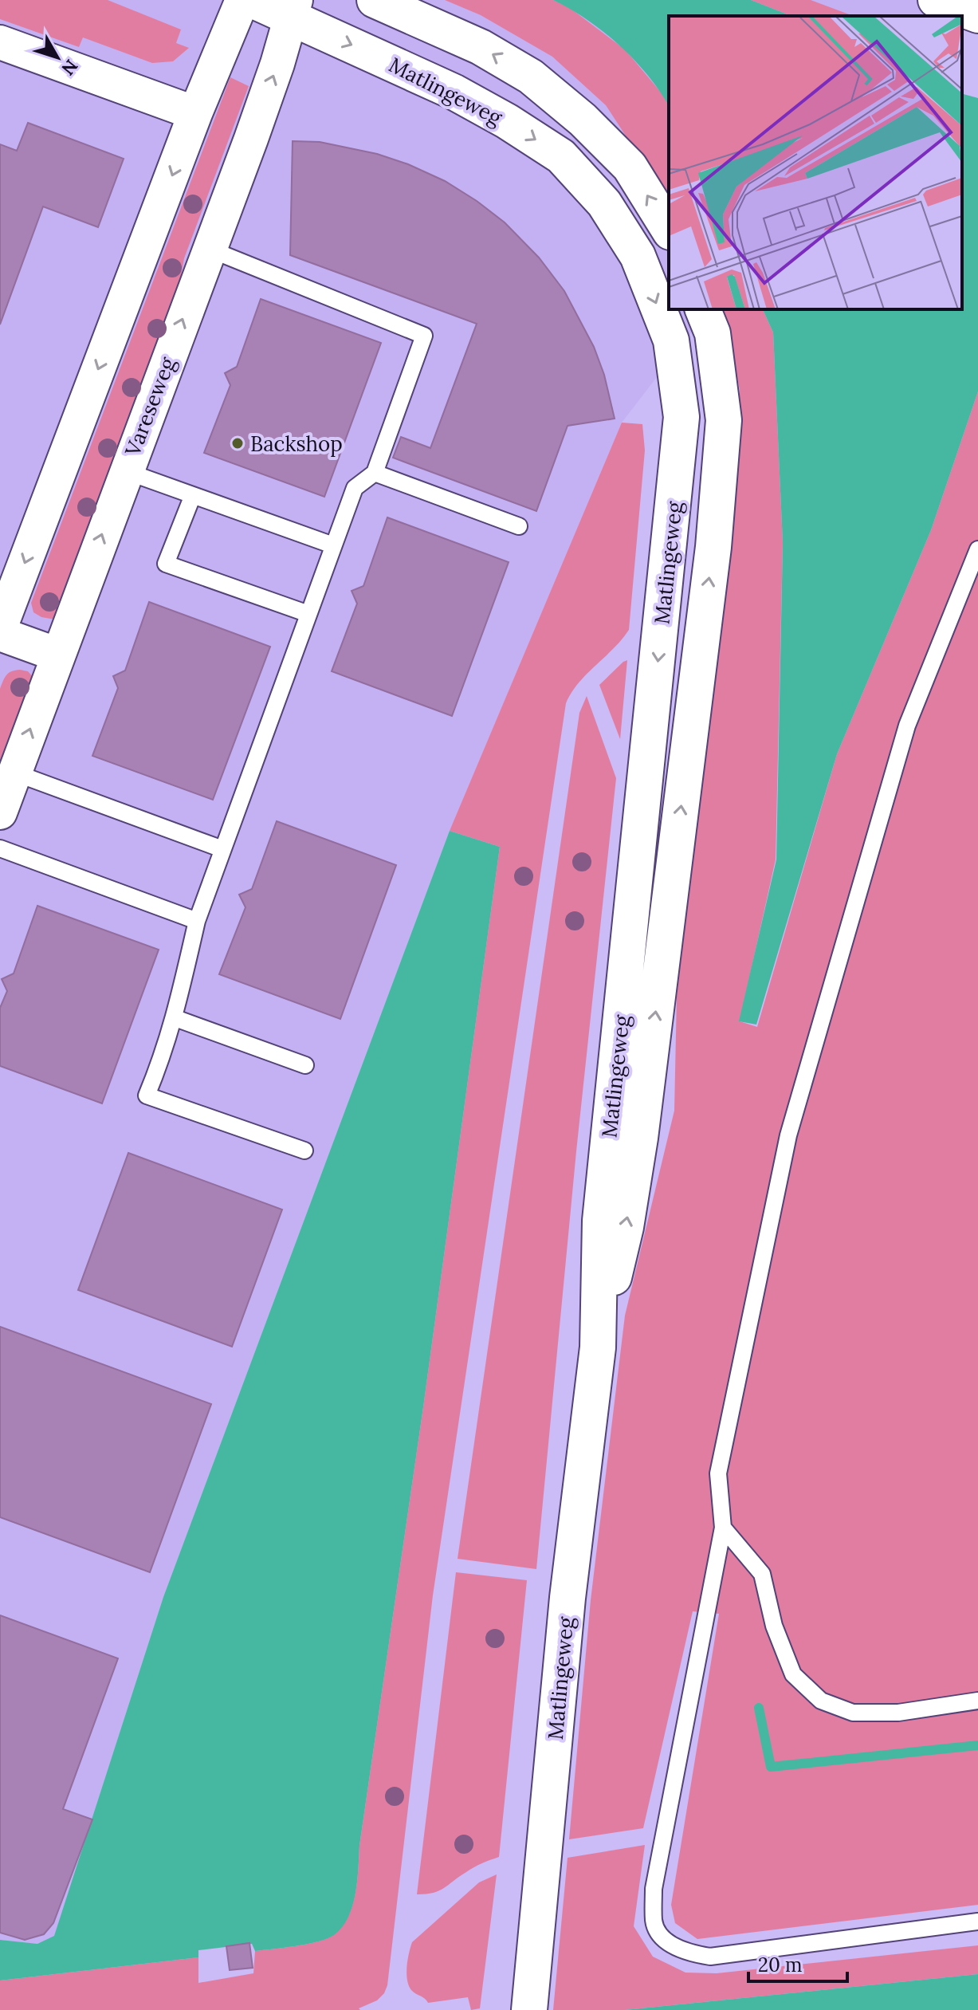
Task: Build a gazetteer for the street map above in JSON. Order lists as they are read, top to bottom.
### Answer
{
  "streets": {
    "main road": ["Matlingeweg"],
    "street": ["Vareseweg"]
  },
  "crossings": [
    ["Matlingeweg", "Vareseweg"]
  ],
  "places": ["Backshop"],
  "scale_bar": "20 m",
  "north": "bottom right"
}
